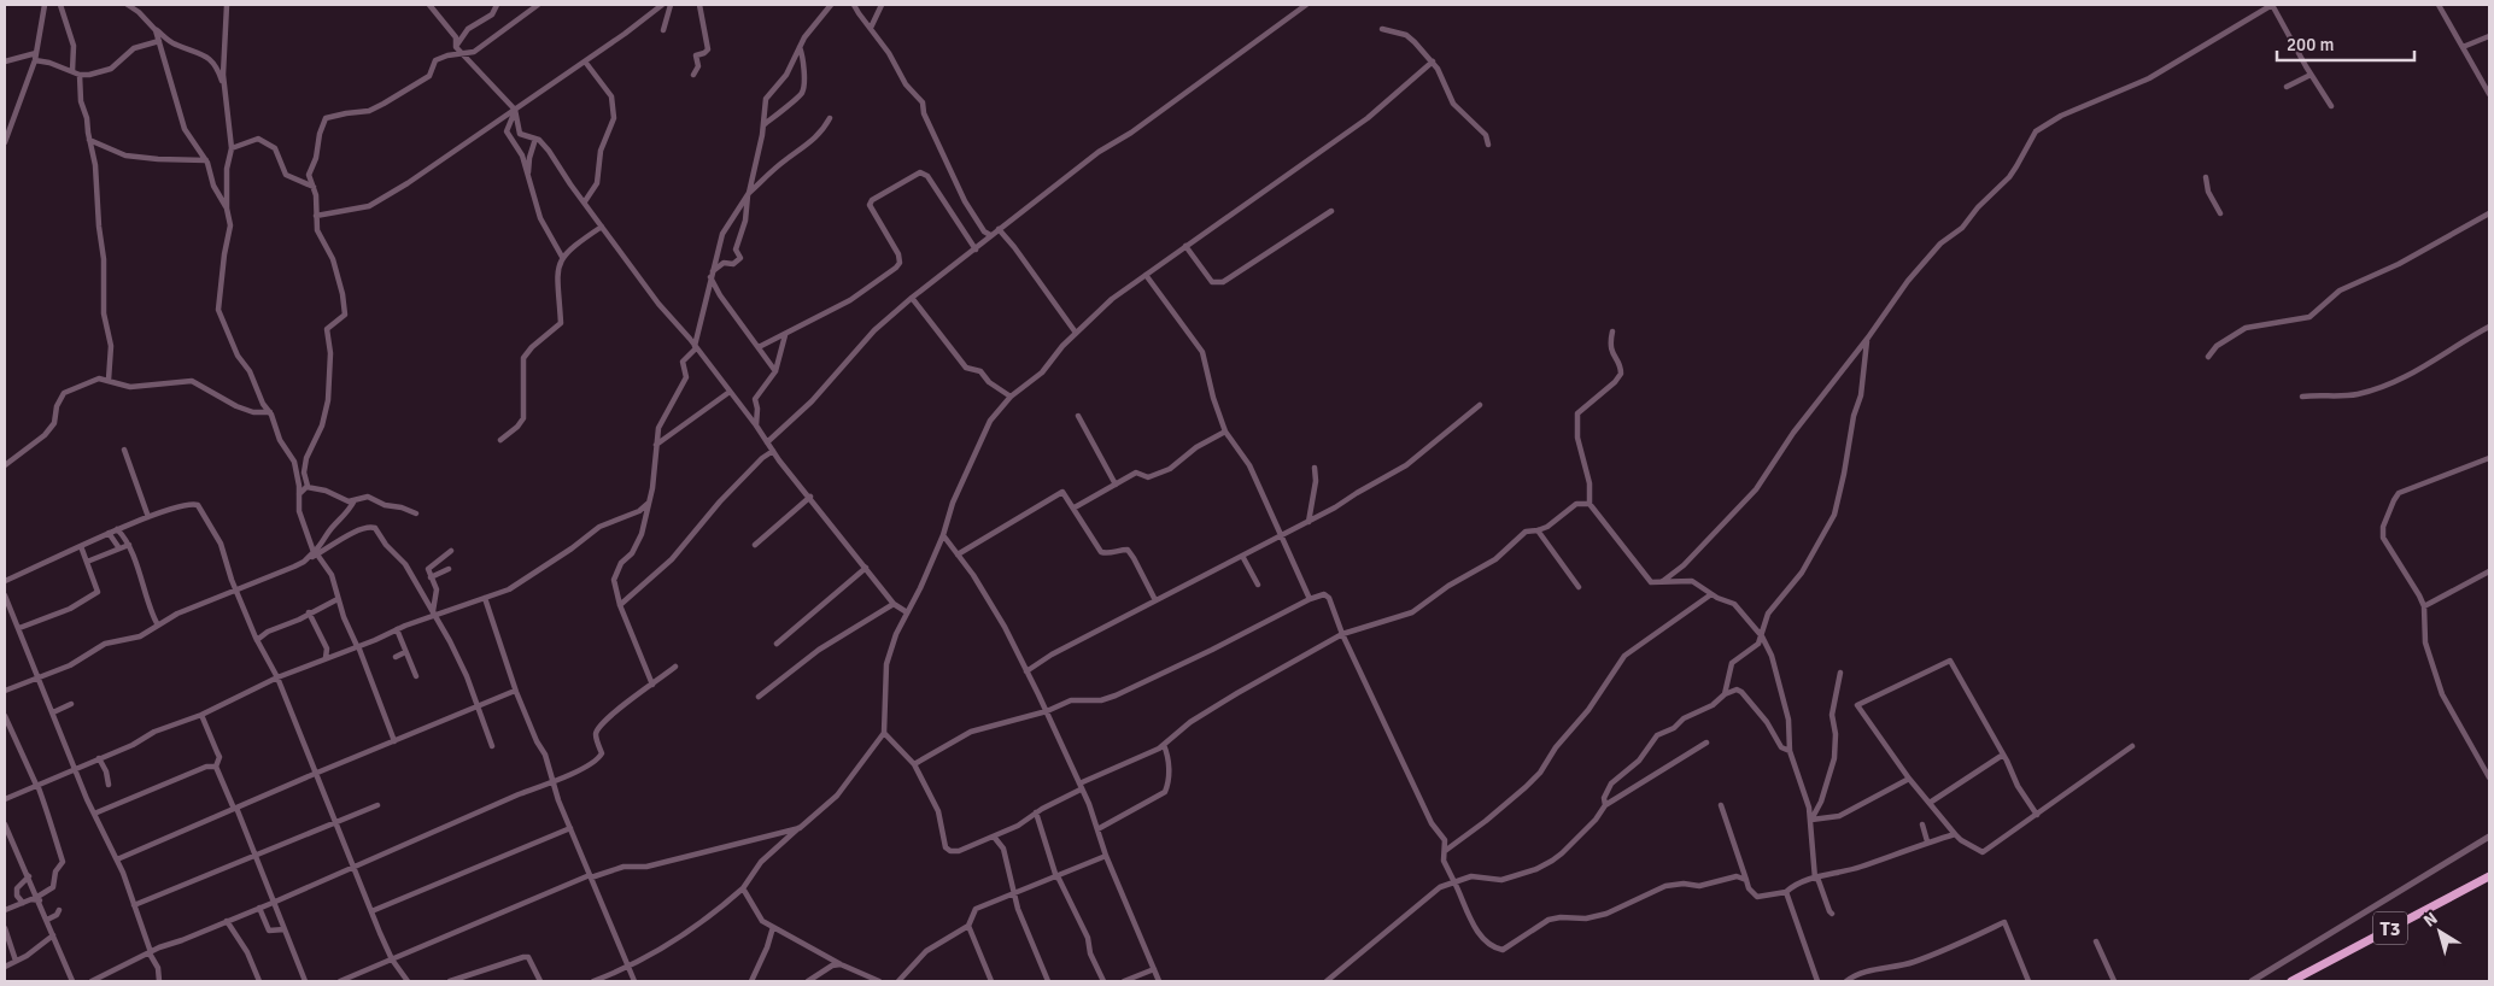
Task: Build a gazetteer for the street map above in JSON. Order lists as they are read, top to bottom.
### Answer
{
  "streets": {
    "highway": ["T3"]
  },
  "scale_bar": "200 m",
  "north": "top left"
}
